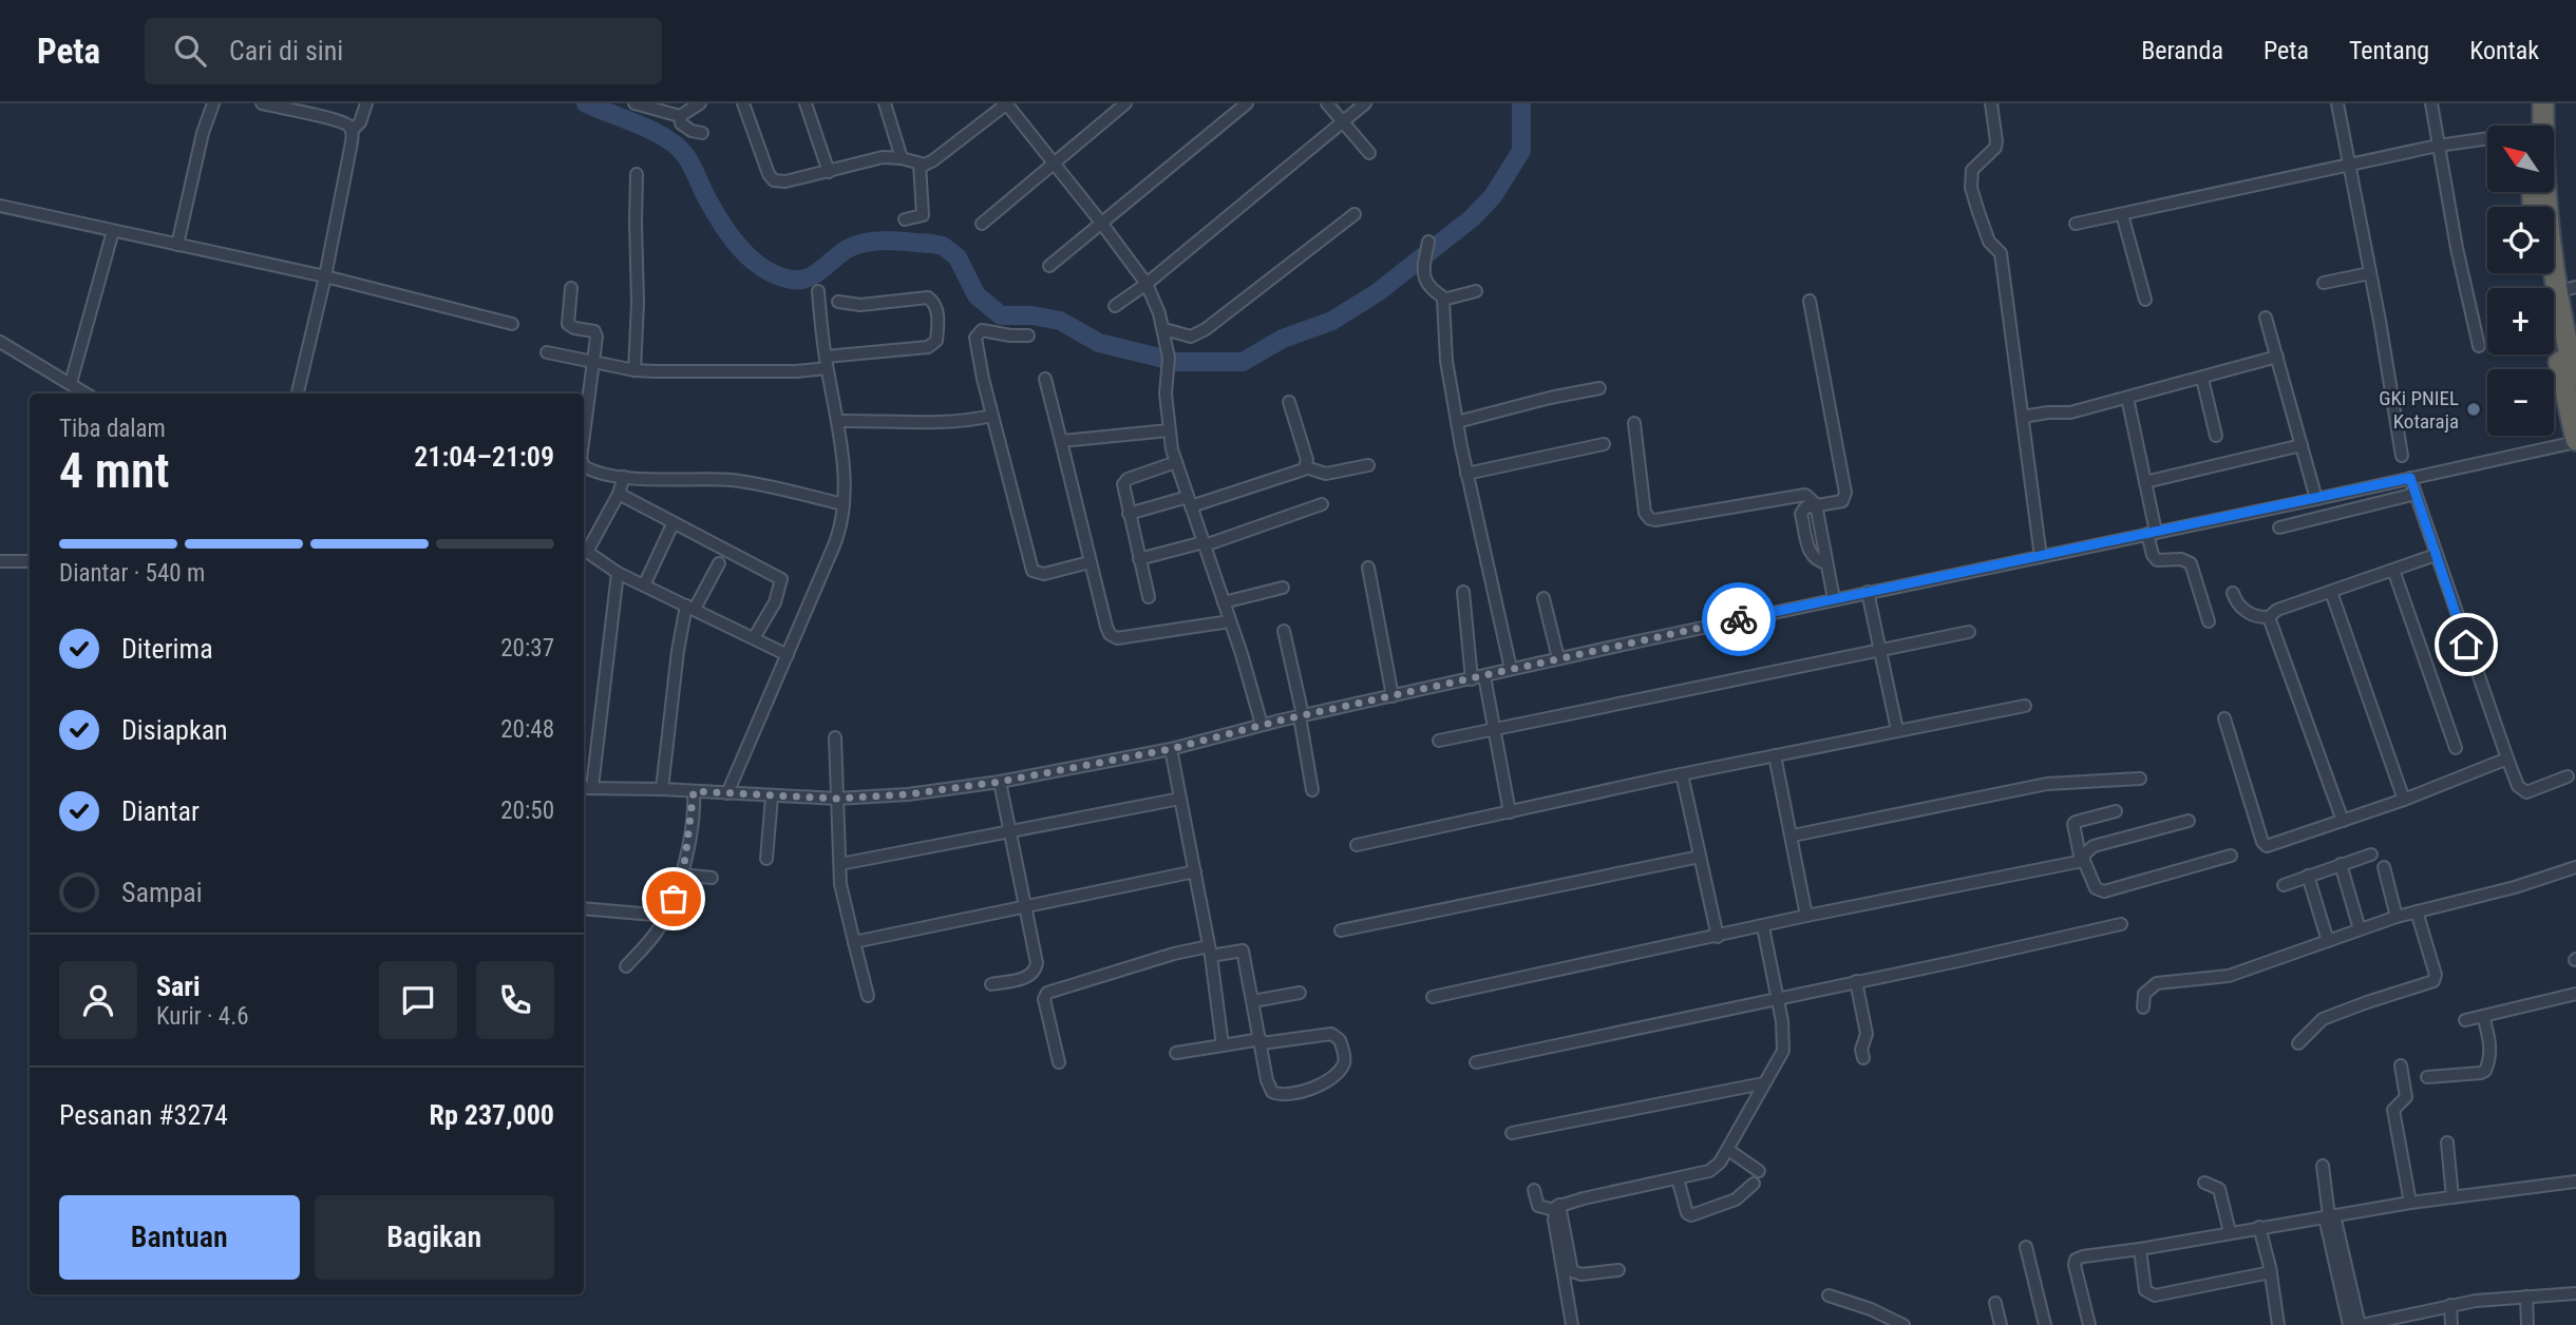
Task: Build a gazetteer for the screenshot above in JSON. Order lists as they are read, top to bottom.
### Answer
{
  "places": ["GKi PNIEL Kotaraja"],
  "north": "top left",
  "page": {
    "header": "Peta",
    "search": "Cari di sini",
    "nav": [
      "Beranda",
      "Peta",
      "Tentang",
      "Kontak"
    ],
    "map_buttons": ["+", "−"],
    "heading": ["4 mnt", "Tiba dalam", "21:04–21:09"],
    "panel": [
      "Sari",
      "Kurir · 4.6",
      "Pesanan #3274",
      "Rp 237,000"
    ],
    "bar": "Diantar · 540 m",
    "list": [
      ["Diterima", "20:37"],
      ["Disiapkan", "20:48"],
      ["Diantar", "20:50"],
      "Sampai"
    ],
    "buttons": ["Bantuan", "Bagikan"]
  }
}
